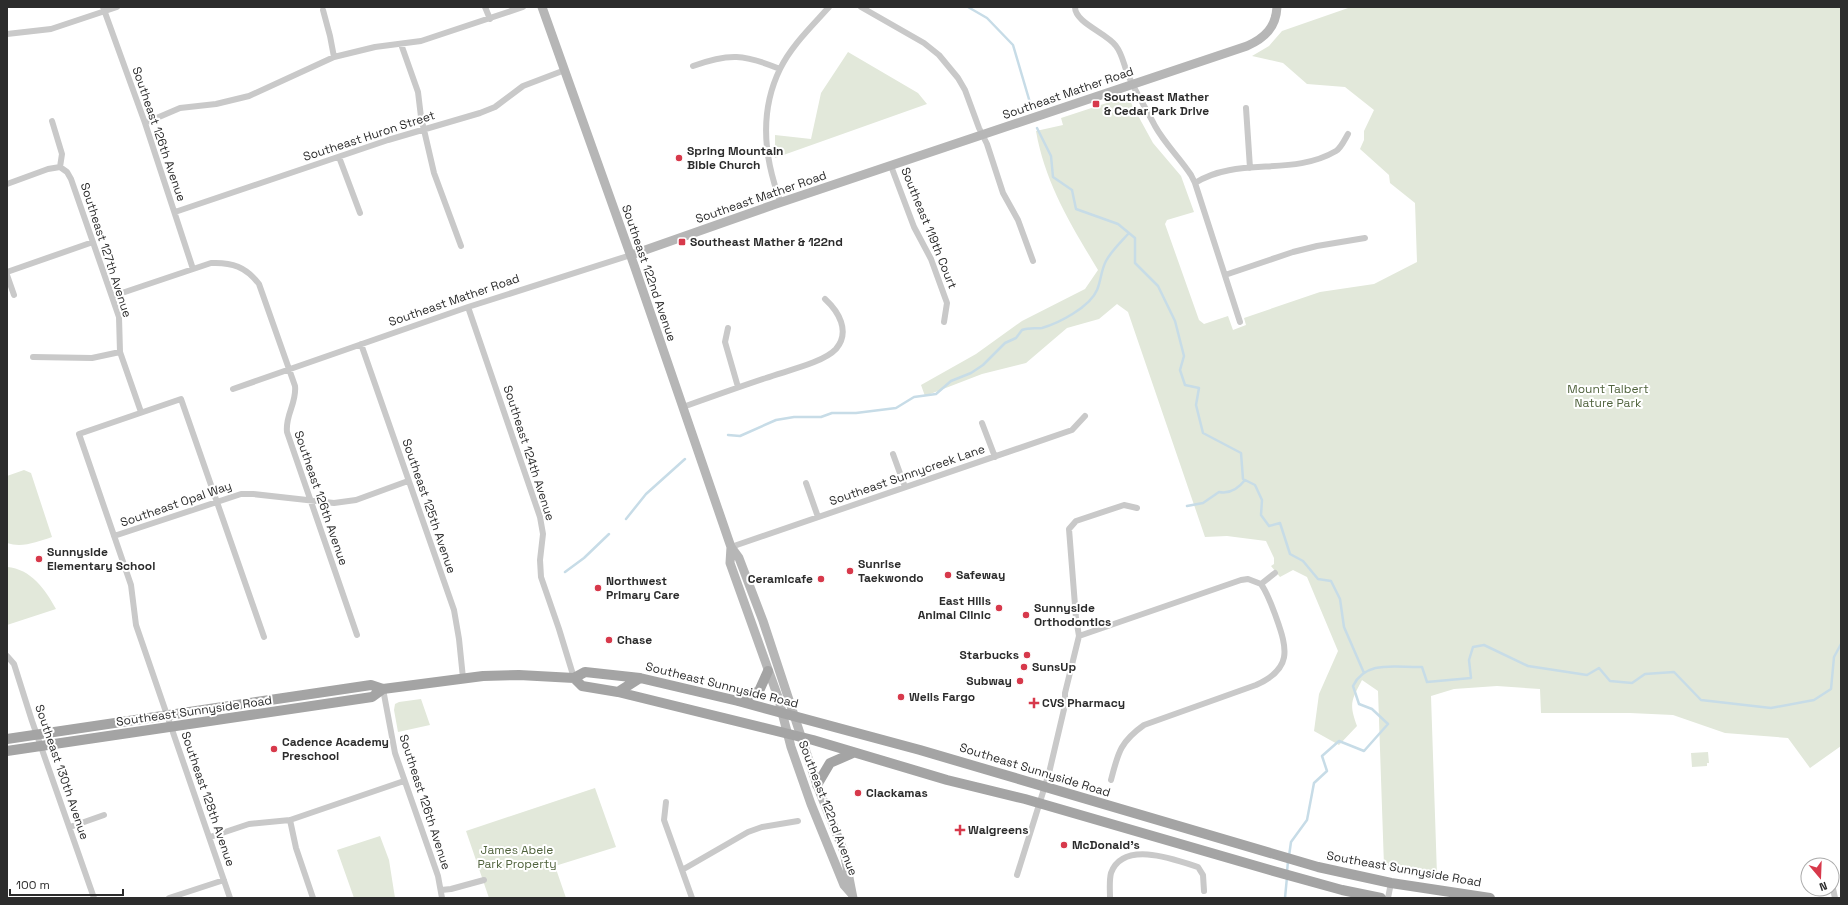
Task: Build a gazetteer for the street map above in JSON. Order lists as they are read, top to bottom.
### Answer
{
  "streets": {
    "main road": ["Southeast Mather Road", "Southeast 122nd Avenue", "Southeast Sunnyside Road"],
    "street": [
      "Southeast 126th Avenue",
      "Southeast Huron Street",
      "Southeast 119th Court",
      "Southeast 127th Avenue",
      "Southeast 124th Avenue",
      "Southeast Sunnycreek Lane",
      "Southeast Opal Way",
      "Southeast 125th Avenue",
      "Southeast 130th Avenue",
      "Southeast 128th Avenue"
    ]
  },
  "crossings": [
    ["Southeast Mather Road", "Southeast 126th Avenue"],
    ["Southeast Mather Road", "Southeast 119th Court"],
    ["Southeast Mather Road", "Southeast 122nd Avenue"],
    ["Southeast Mather Road", "Southeast 124th Avenue"],
    ["Southeast Mather Road", "Southeast 125th Avenue"],
    ["Southeast 126th Avenue", "Southeast Huron Street"],
    ["Southeast 126th Avenue", "Southeast 127th Avenue"],
    ["Southeast 126th Avenue", "Southeast Opal Way"],
    ["Southeast 126th Avenue", "Southeast Sunnyside Road"],
    ["Southeast Huron Street", "Southeast 122nd Avenue"],
    ["Southeast 127th Avenue", "Southeast 128th Avenue"],
    ["Southeast 122nd Avenue", "Southeast Sunnycreek Lane"],
    ["Southeast 122nd Avenue", "Southeast Sunnyside Road"],
    ["Southeast 124th Avenue", "Southeast Sunnyside Road"],
    ["Southeast Opal Way", "Southeast 125th Avenue"],
    ["Southeast Opal Way", "Southeast 128th Avenue"],
    ["Southeast 125th Avenue", "Southeast Sunnyside Road"],
    ["Southeast Sunnyside Road", "Southeast 130th Avenue"],
    ["Southeast Sunnyside Road", "Southeast 128th Avenue"]
  ],
  "parks": ["Mount Talbert Nature Park", "James Abele Park Property"],
  "places": {
    "transit": ["Southeast Mather & Cedar Park Drive", "Southeast Mather & 122nd"],
    "other": [
      "Spring Mountain Bible Church",
      "Sunnyside Elementary School",
      "Sunrise Taekwondo",
      "Safeway",
      "Ceramicafe",
      "Northwest Primary Care",
      "East Hills Animal Clinic",
      "Sunnyside Orthodontics",
      "Chase",
      "Starbucks",
      "SunsUp",
      "Subway",
      "Wells Fargo",
      "Cadence Academy Preschool",
      "Clackamas",
      "McDonald's"
    ],
    "health": ["CVS Pharmacy", "Walgreens"]
  },
  "scale_bar": "100 m",
  "north": "bottom"
}
